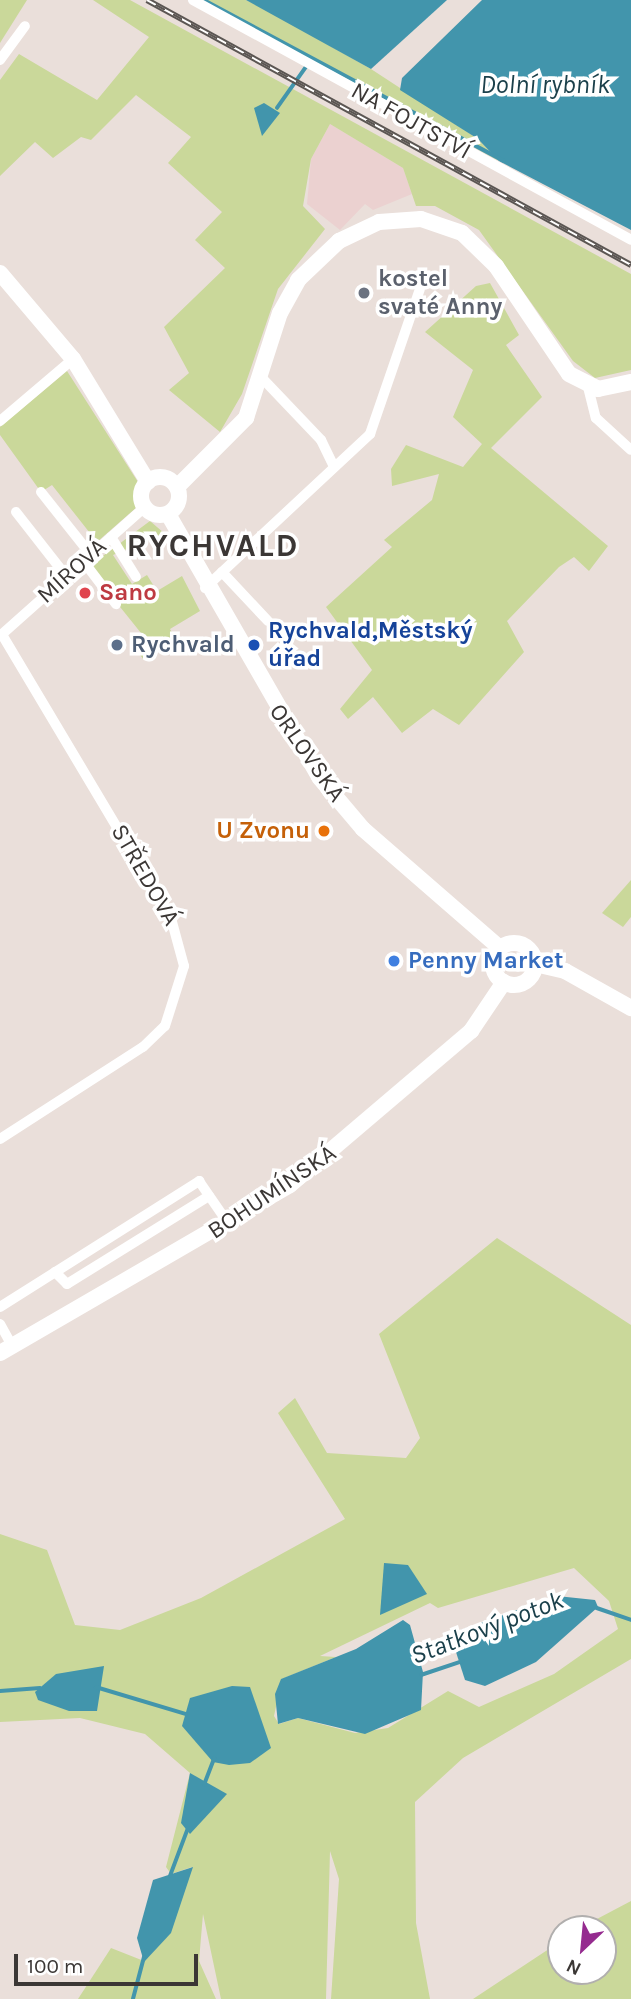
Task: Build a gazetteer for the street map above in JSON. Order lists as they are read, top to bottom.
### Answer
{
  "streets": {
    "main road": ["ORLOVSKÁ", "BOHUMÍNSKÁ"],
    "street": ["NA FOJTSTVÍ", "MÍROVÁ", "STŘEDOVÁ"]
  },
  "crossings": [
    ["MÍROVÁ", "ORLOVSKÁ"],
    ["MÍROVÁ", "STŘEDOVÁ"],
    ["ORLOVSKÁ", "BOHUMÍNSKÁ"]
  ],
  "districts": ["RYCHVALD"],
  "water": ["Dolní rybník", "Statkový potok"],
  "places": [
    "kostel svaté Anny",
    "Sano",
    "Rychvald",
    "Rychvald,Městský úřad",
    "U Zvonu",
    "Penny Market"
  ],
  "scale_bar": "100 m",
  "north": "bottom left"
}
